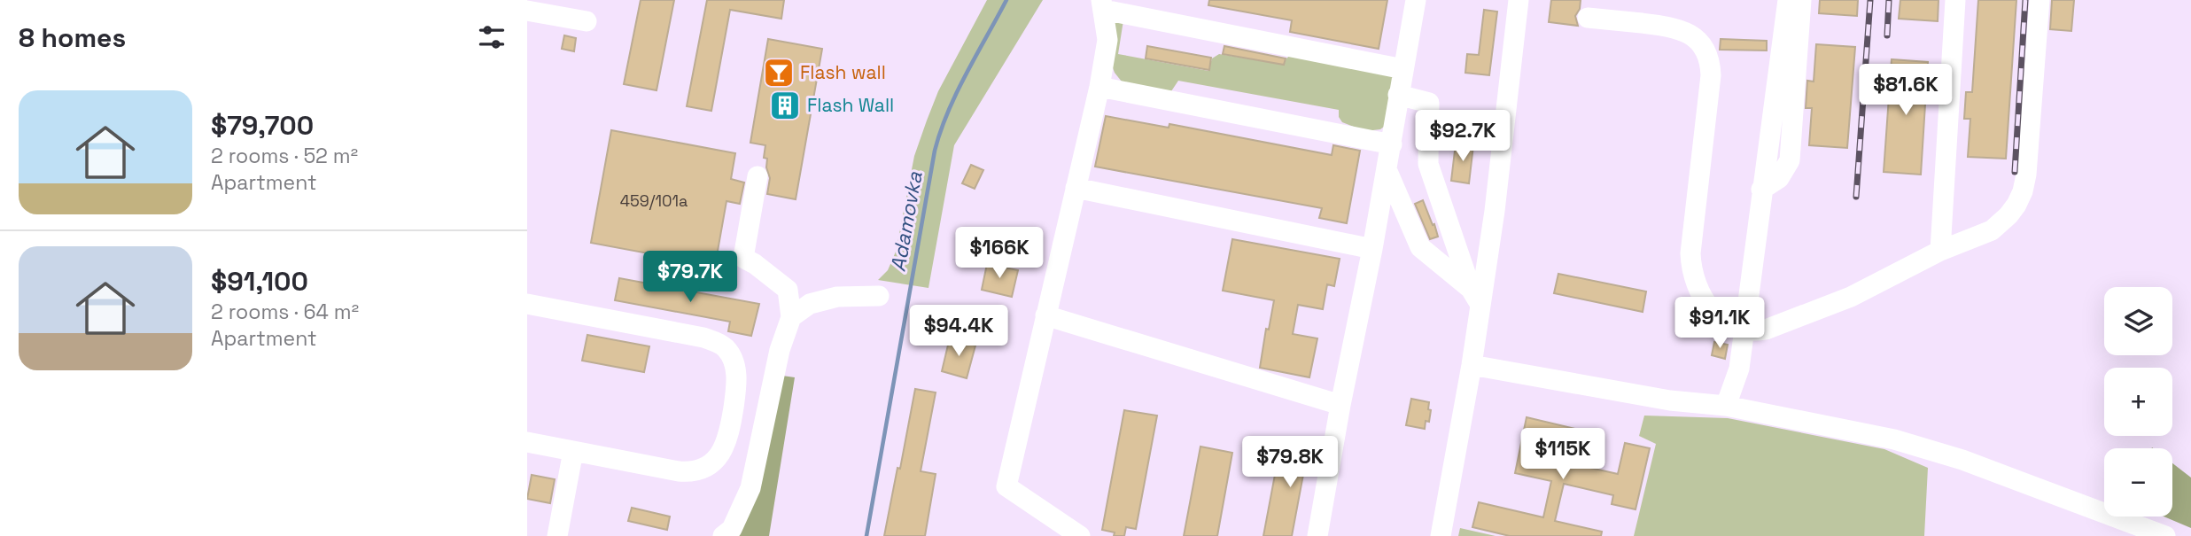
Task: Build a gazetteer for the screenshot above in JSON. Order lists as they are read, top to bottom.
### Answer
{
  "water": ["Adamovka"],
  "places": {
    "bar": ["Flash wall"],
    "building": ["Flash Wall"]
  },
  "house_numbers": ["459/101a"],
  "page": {
    "heading": "8 homes",
    "price": [
      "$81.6K",
      "$92.7K",
      "$166K",
      "$79.7K",
      "$91.1K",
      "$94.4K",
      "$115K",
      "$79.8K"
    ],
    "list": [
      {
        "name": "$79,700",
        "note": "2 rooms · 52 m² · Apartment"
      },
      {
        "name": "$91,100",
        "note": "2 rooms · 64 m² · Apartment"
      }
    ],
    "map_buttons": ["+", "−"]
  }
}
